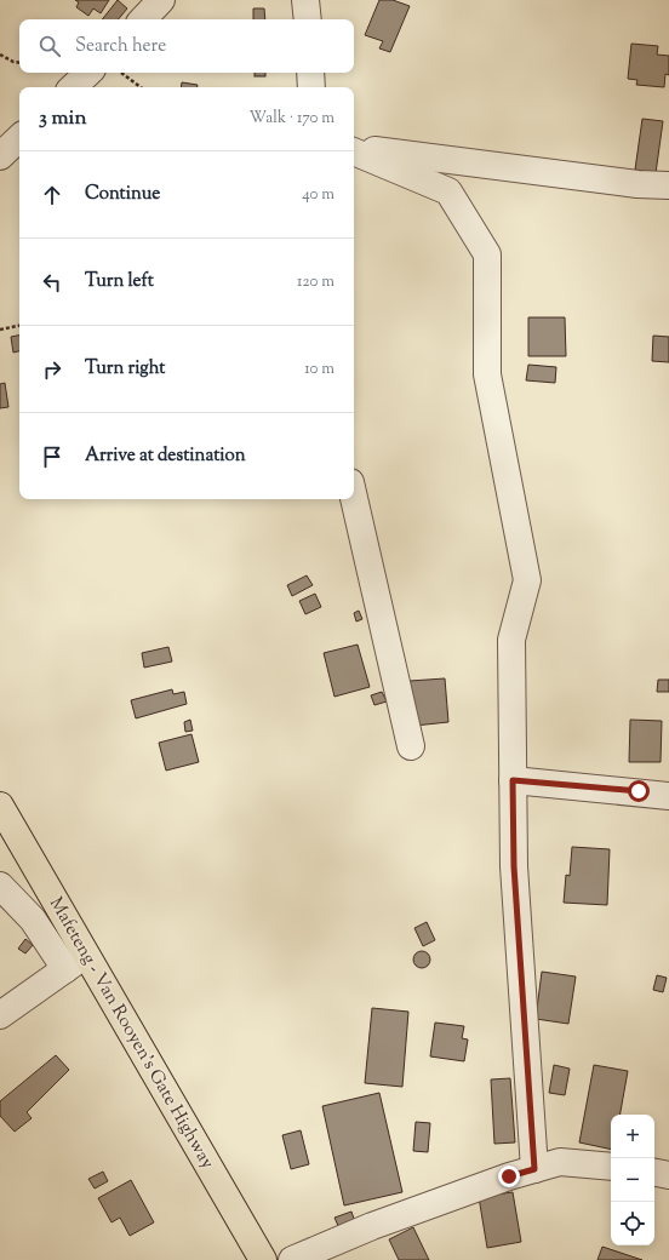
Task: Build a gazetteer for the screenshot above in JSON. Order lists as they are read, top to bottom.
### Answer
{
  "streets": {
    "main road": ["Mafeteng - Van Rooyen's Gate Highway"]
  },
  "page": {
    "search": "Search here",
    "heading": ["3 min", "Walk · 170 m"],
    "list": [
      ["Continue", "40 m"],
      ["Turn left", "120 m"],
      ["Turn right", "10 m"],
      "Arrive at destination"
    ],
    "map_buttons": ["+", "−"]
  }
}
